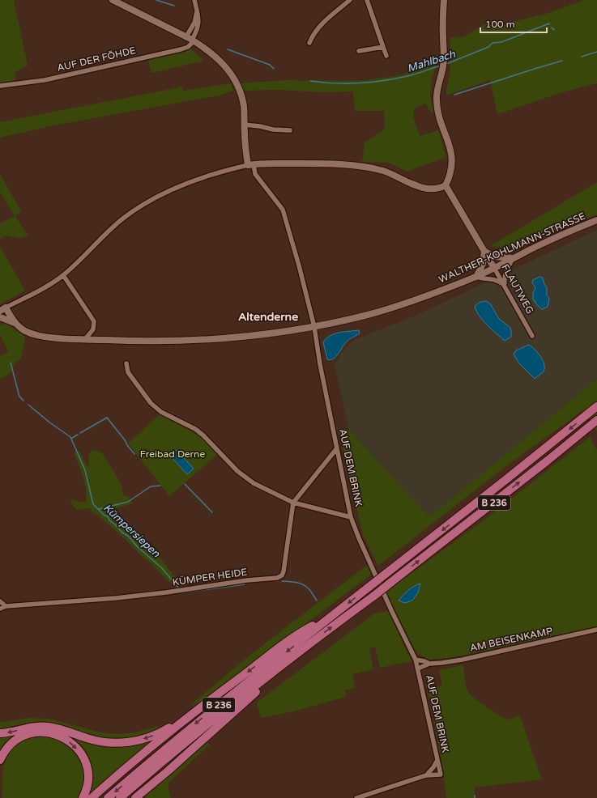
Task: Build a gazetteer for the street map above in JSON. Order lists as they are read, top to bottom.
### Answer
{
  "streets": {
    "highway": ["B 236"],
    "main road": ["WALTHER-KOHLMANN-STRASSE", "FLAUTWEG", "AUF DEM BRINK"],
    "street": ["AUF DER FÖHDE", "KÜMPER HEIDE", "AM BEISENKAMP"]
  },
  "crossings": [
    ["AUF DER FÖHDE", "AUF DEM BRINK"],
    ["WALTHER-KOHLMANN-STRASSE", "FLAUTWEG"],
    ["WALTHER-KOHLMANN-STRASSE", "AUF DEM BRINK"],
    ["AUF DEM BRINK", "AM BEISENKAMP"]
  ],
  "districts": ["Altenderne"],
  "water": ["Mahlbach", "Kümpersiepen"],
  "parks": ["Freibad Derne"],
  "scale_bar": "100 m"
}
